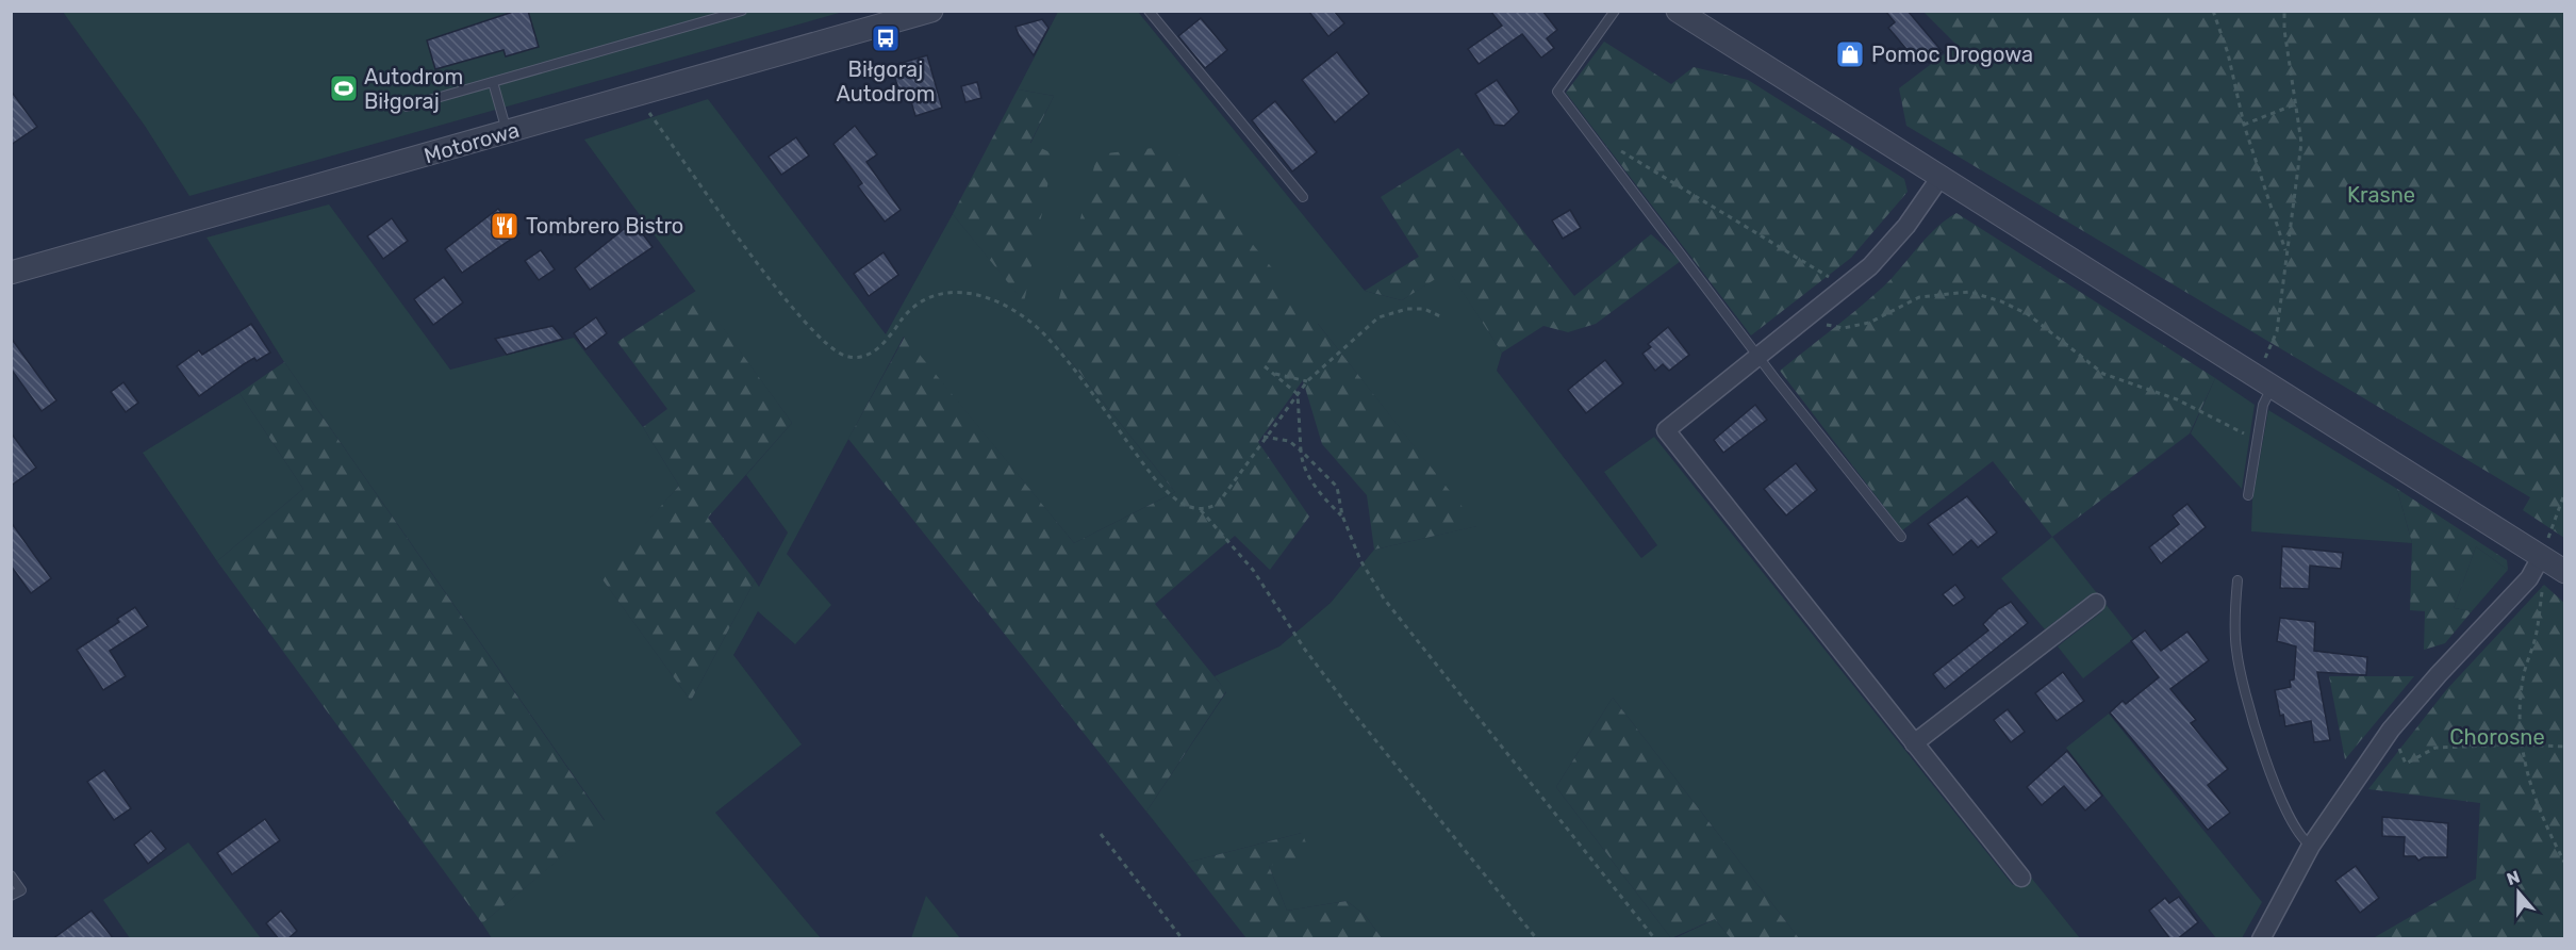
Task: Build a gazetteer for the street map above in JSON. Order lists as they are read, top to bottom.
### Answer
{
  "streets": {
    "street": ["Motorowa"]
  },
  "parks": ["Krasne", "Chorosne"],
  "places": {
    "bus stop": ["Biłgoraj Autodrom"],
    "shop": ["Pomoc Drogowa"],
    "sports": ["Autodrom Biłgoraj"],
    "restaurant": ["Tombrero Bistro"]
  },
  "north": "top"
}
